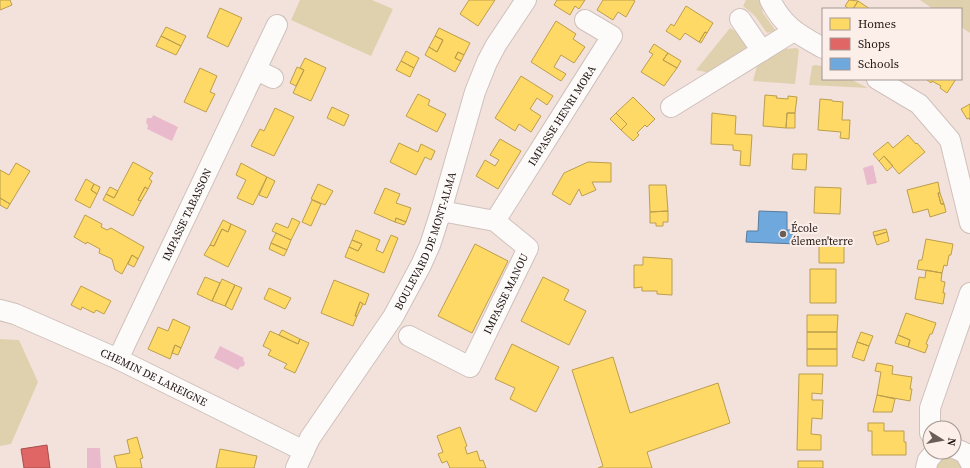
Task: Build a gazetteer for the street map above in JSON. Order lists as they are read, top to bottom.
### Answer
{
  "streets": {
    "street": [
      "IMPASSE HENRI MORA",
      "IMPASSE TABASSON",
      "BOULEVARD DE MONT-ALMA",
      "IMPASSE MANOU",
      "CHEMIN DE LAREIGNE"
    ]
  },
  "crossings": [
    ["IMPASSE HENRI MORA", "IMPASSE MANOU"],
    ["IMPASSE TABASSON", "CHEMIN DE LAREIGNE"],
    ["BOULEVARD DE MONT-ALMA", "IMPASSE MANOU"],
    ["BOULEVARD DE MONT-ALMA", "CHEMIN DE LAREIGNE"]
  ],
  "places": ["École élemen'terre"],
  "legend": ["Homes", "Shops", "Schools"],
  "north": "right"
}
